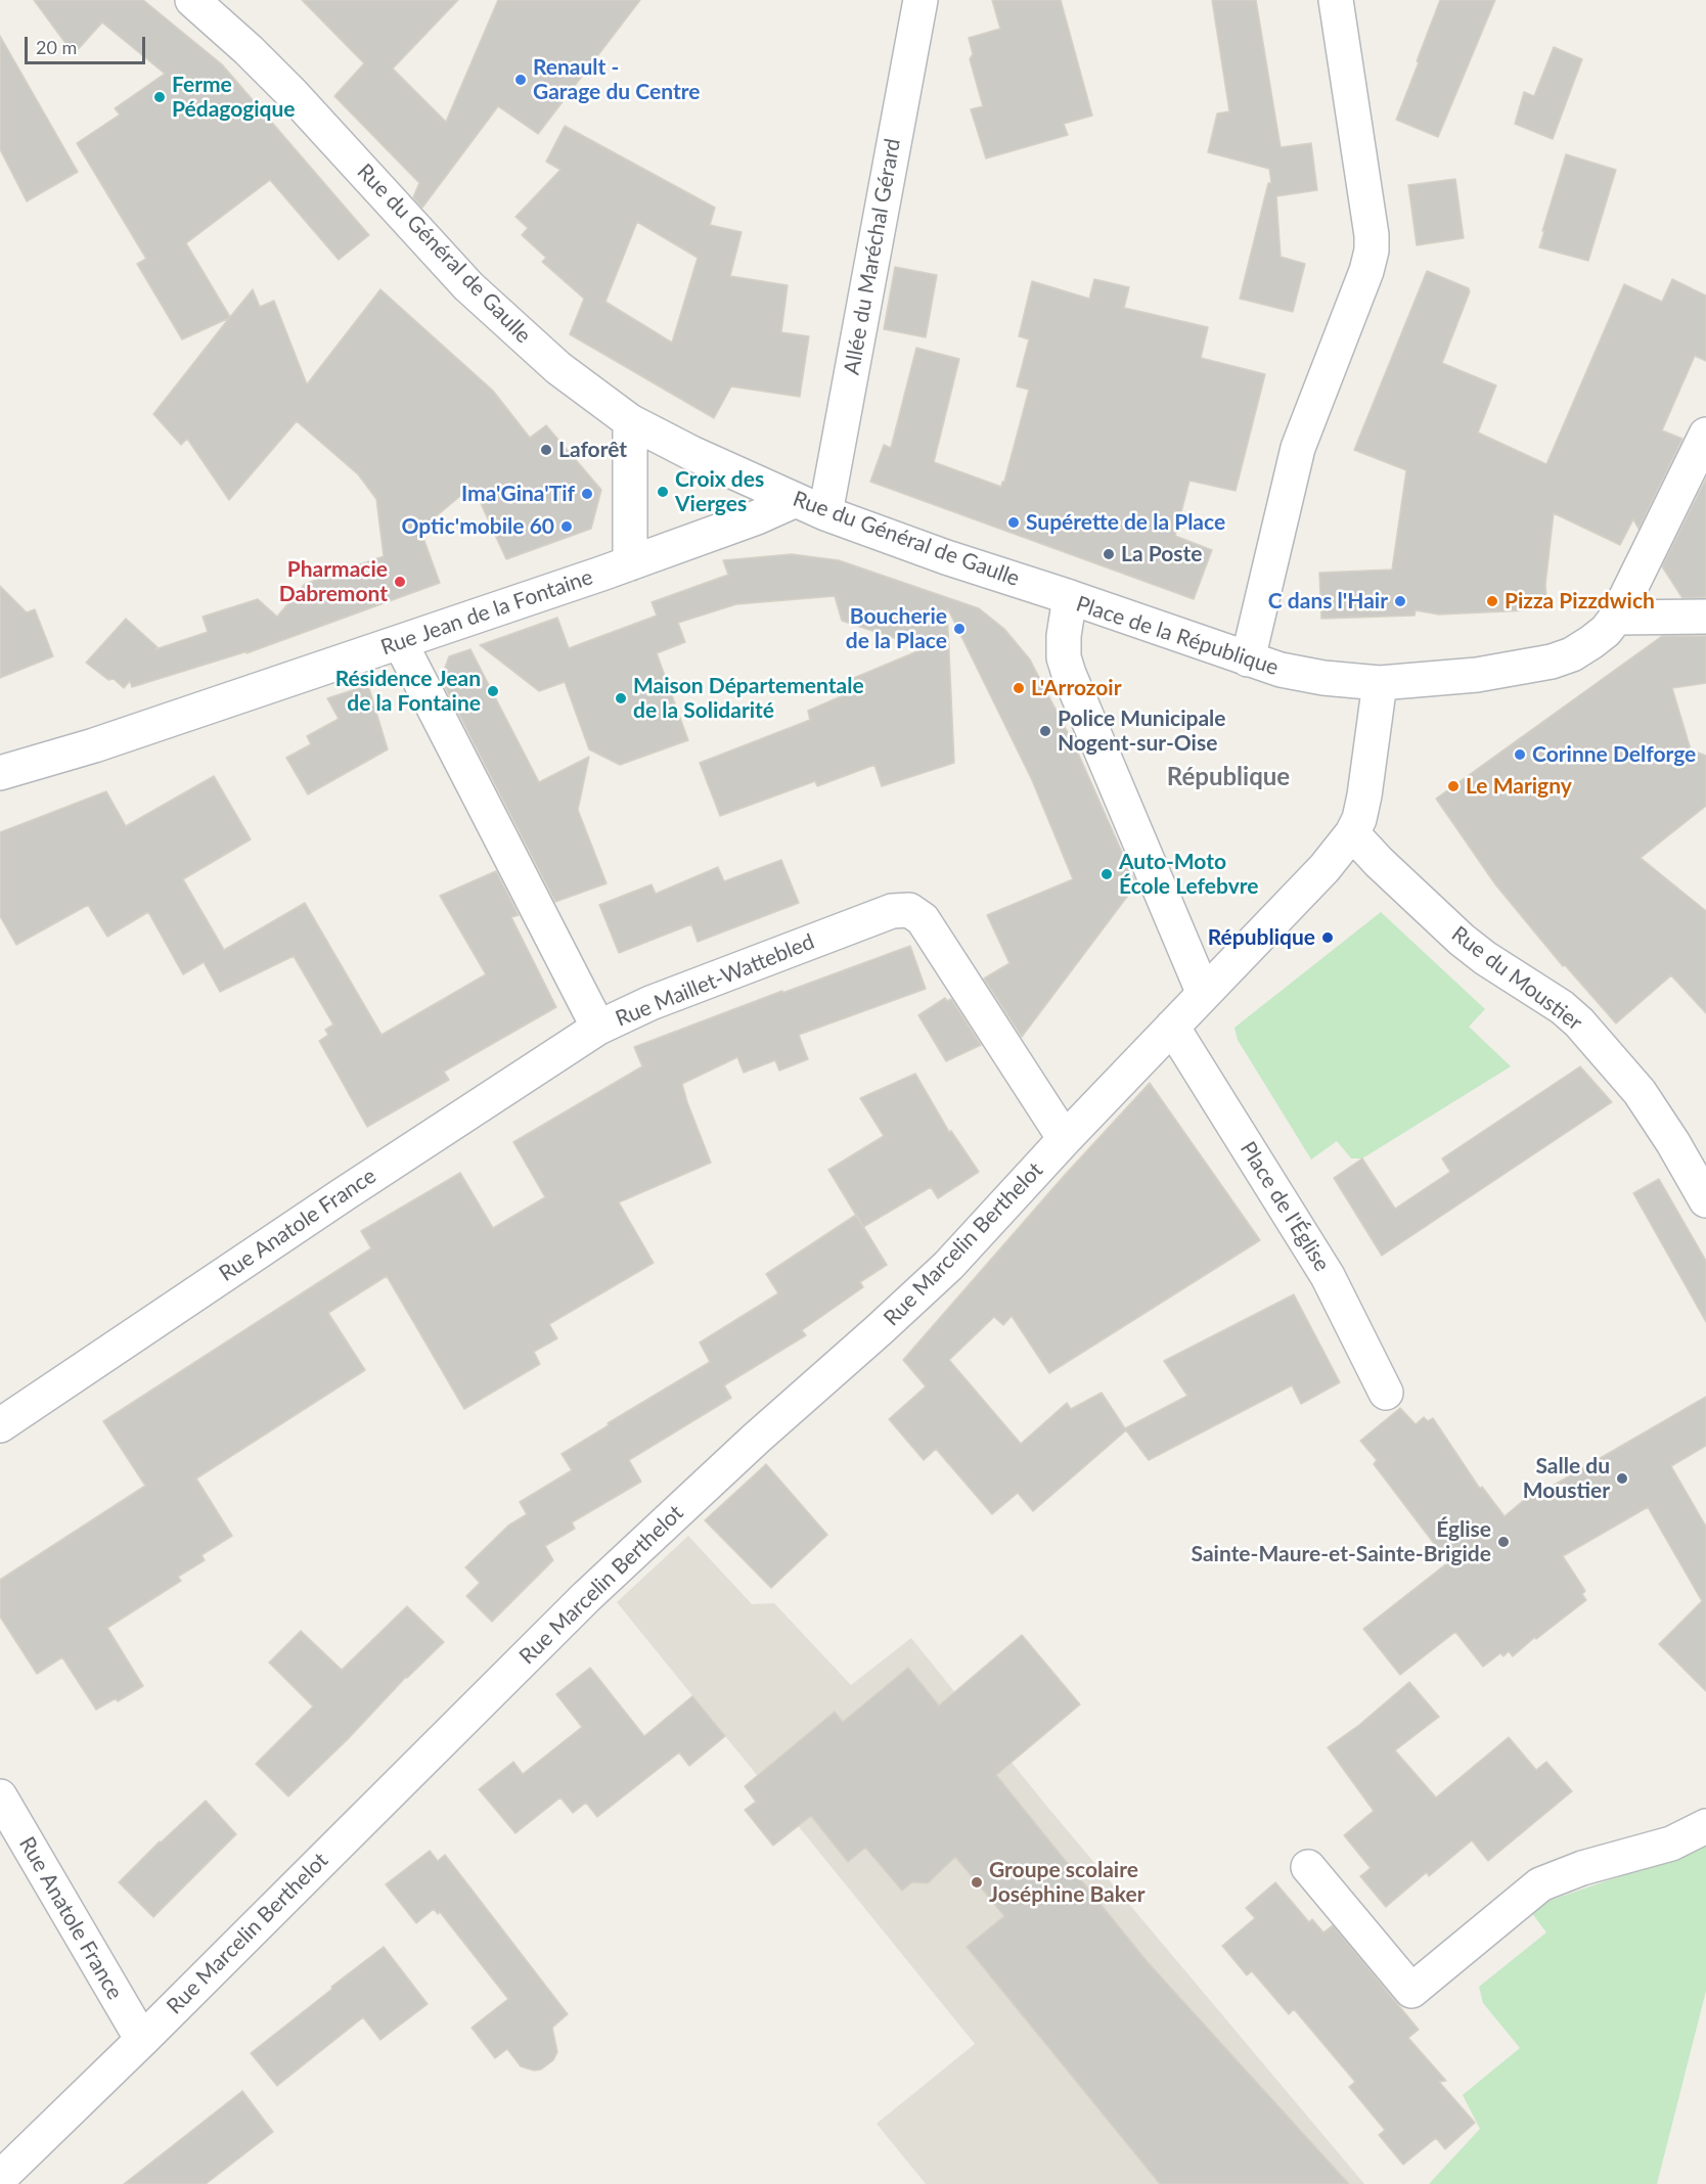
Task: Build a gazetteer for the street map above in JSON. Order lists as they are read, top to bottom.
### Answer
{
  "streets": {
    "street": [
      "Rue du Général de Gaulle",
      "Allée du Maréchal Gérard",
      "Rue Jean de la Fontaine",
      "Place de la République",
      "Rue du Moustier",
      "Rue Maillet-Wattebled",
      "Place de l'Église",
      "Rue Anatole France",
      "Rue Marcelin Berthelot"
    ]
  },
  "crossings": [
    ["Rue du Général de Gaulle", "Allée du Maréchal Gérard"],
    ["Rue du Général de Gaulle", "Rue Jean de la Fontaine"],
    ["Rue du Général de Gaulle", "Place de la République"],
    ["Rue Jean de la Fontaine", "Rue Maillet-Wattebled"],
    ["Place de la République", "Rue Marcelin Berthelot"],
    ["Rue Maillet-Wattebled", "Rue Anatole France"],
    ["Rue Maillet-Wattebled", "Rue Marcelin Berthelot"],
    ["Place de l'Église", "Rue Marcelin Berthelot"],
    ["Rue Anatole France", "Rue Marcelin Berthelot"]
  ],
  "districts": ["République"],
  "places": [
    "Renault - Garage du Centre",
    "Ferme Pédagogique",
    "Laforêt",
    "Croix des Vierges",
    "Ima'Gina'Tif",
    "Supérette de la Place",
    "Optic'mobile 60",
    "La Poste",
    "Pharmacie Dabremont",
    "C dans l'Hair",
    "Pizza Pizzdwich",
    "Boucherie de la Place",
    "L'Arrozoir",
    "Résidence Jean de la Fontaine",
    "Maison Départementale de la Solidarité",
    "Police Municipale Nogent-sur-Oise",
    "Corinne Delforge",
    "Le Marigny",
    "Auto-Moto École Lefebvre",
    "République",
    "Salle du Moustier",
    "Église Sainte-Maure-et-Sainte-Brigide",
    "Groupe scolaire Joséphine Baker"
  ],
  "scale_bar": "20 m"
}
